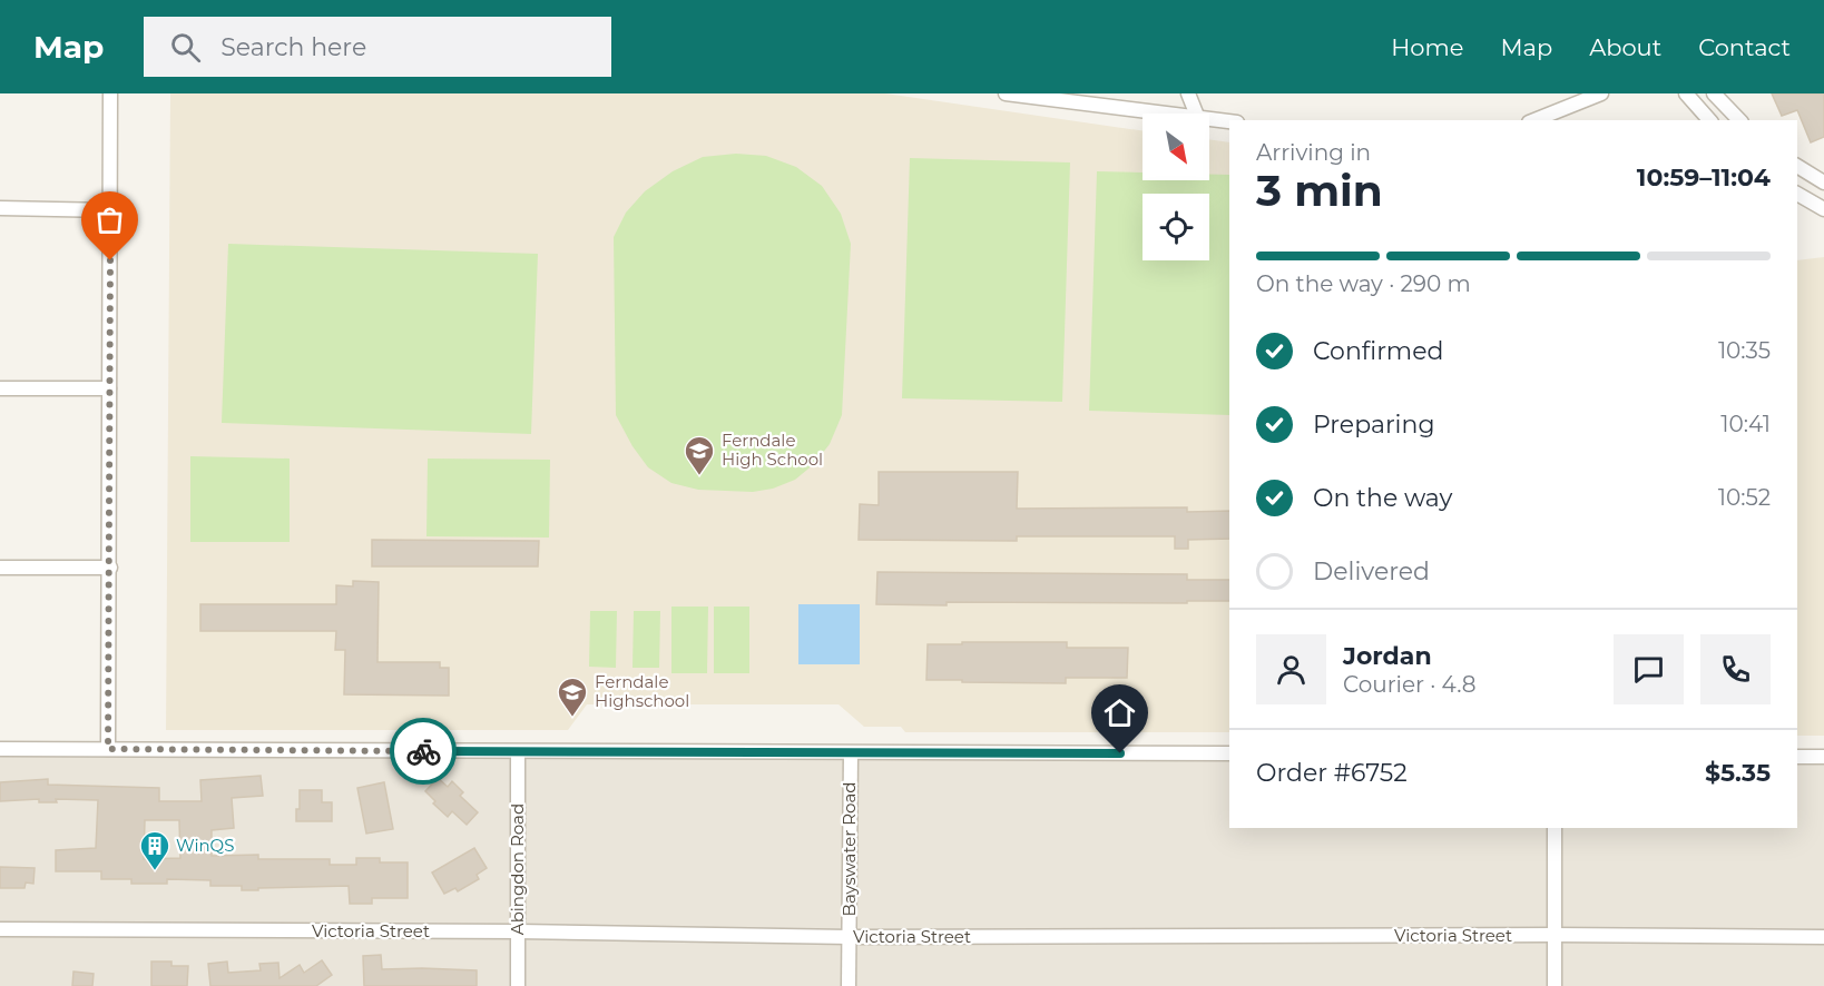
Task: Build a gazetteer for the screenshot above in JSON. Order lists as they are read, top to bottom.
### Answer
{
  "streets": {
    "street": ["Bayswater Road", "Abingdon Road", "Victoria Street"]
  },
  "crossings": [
    ["Bayswater Road", "Victoria Street"],
    ["Abingdon Road", "Victoria Street"]
  ],
  "places": {
    "school or university": ["Ferndale High School", "Ferndale Highschool"],
    "building": ["WinQS"]
  },
  "north": "bottom right",
  "page": {
    "header": "Map",
    "search": "Search here",
    "nav": [
      "Home",
      "Map",
      "About",
      "Contact"
    ],
    "heading": ["3 min", "Arriving in", "10:59–11:04"],
    "panel": [
      "Jordan",
      "Courier · 4.8",
      "Order #6752",
      "$5.35"
    ],
    "bar": "On the way · 290 m",
    "list": [
      ["Confirmed", "10:35"],
      ["Preparing", "10:41"],
      ["On the way", "10:52"],
      "Delivered"
    ]
  }
}
